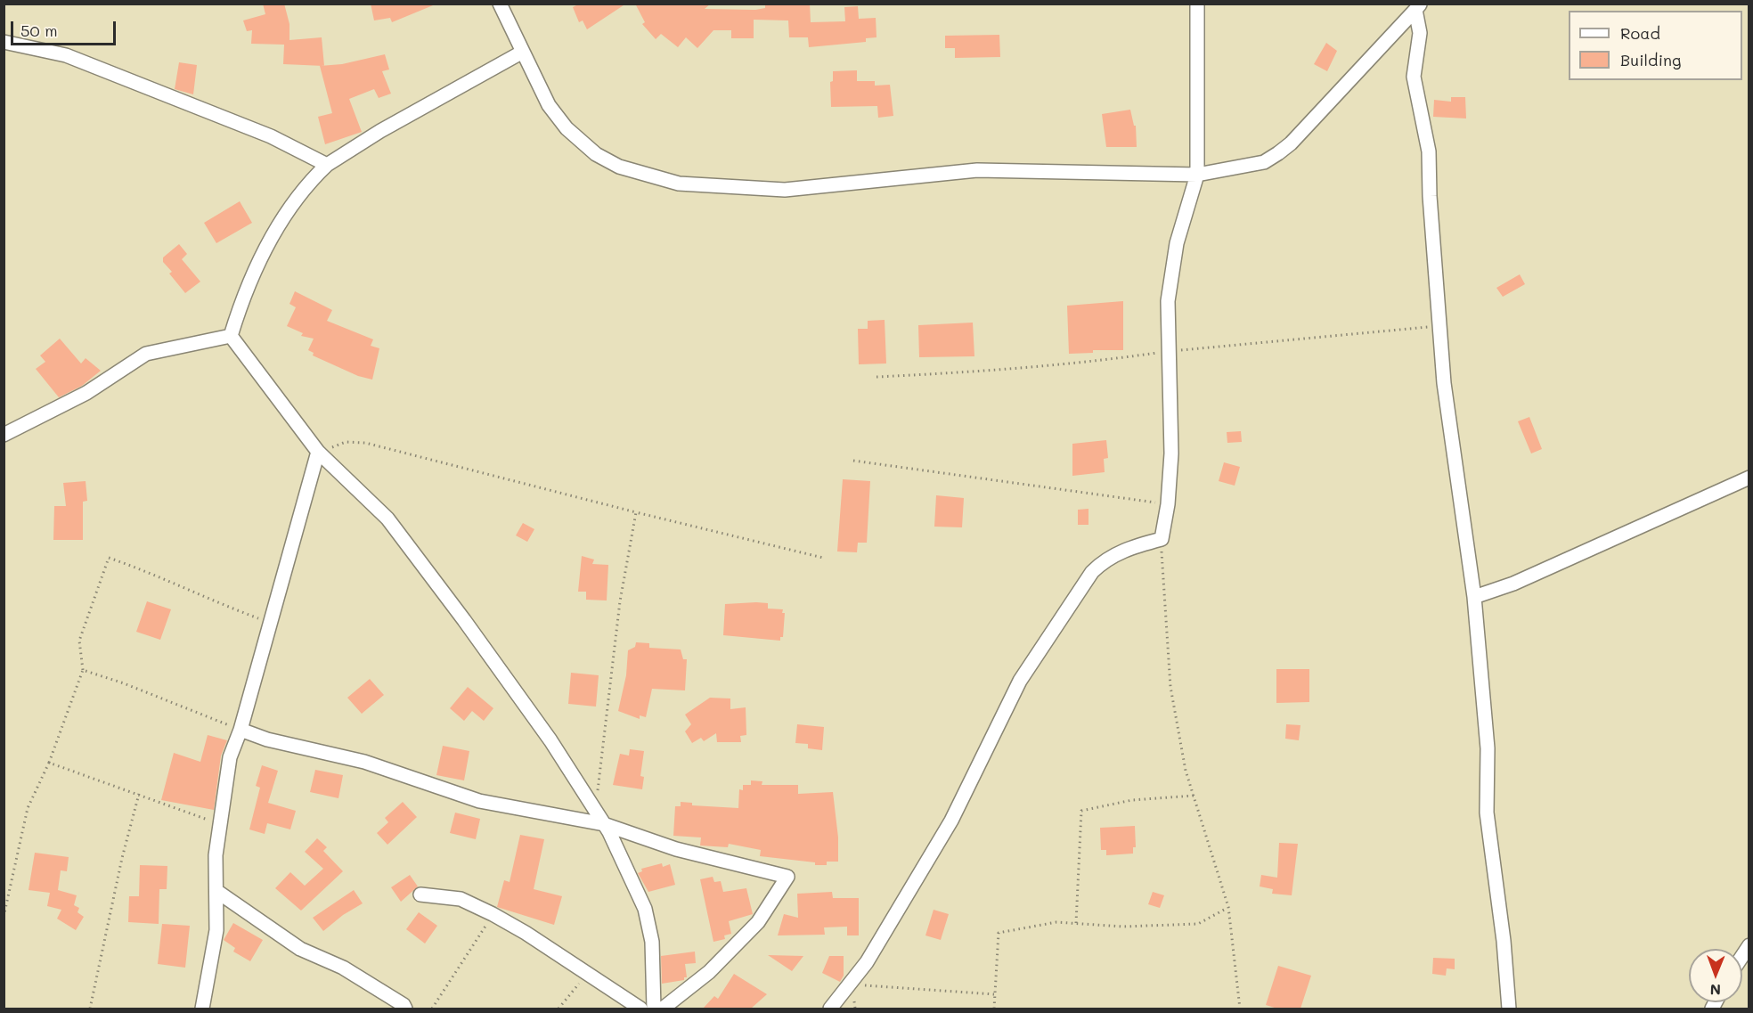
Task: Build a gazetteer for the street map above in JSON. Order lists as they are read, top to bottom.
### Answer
{
  "legend": ["Road", "Building"],
  "scale_bar": "50 m",
  "north": "bottom"
}
